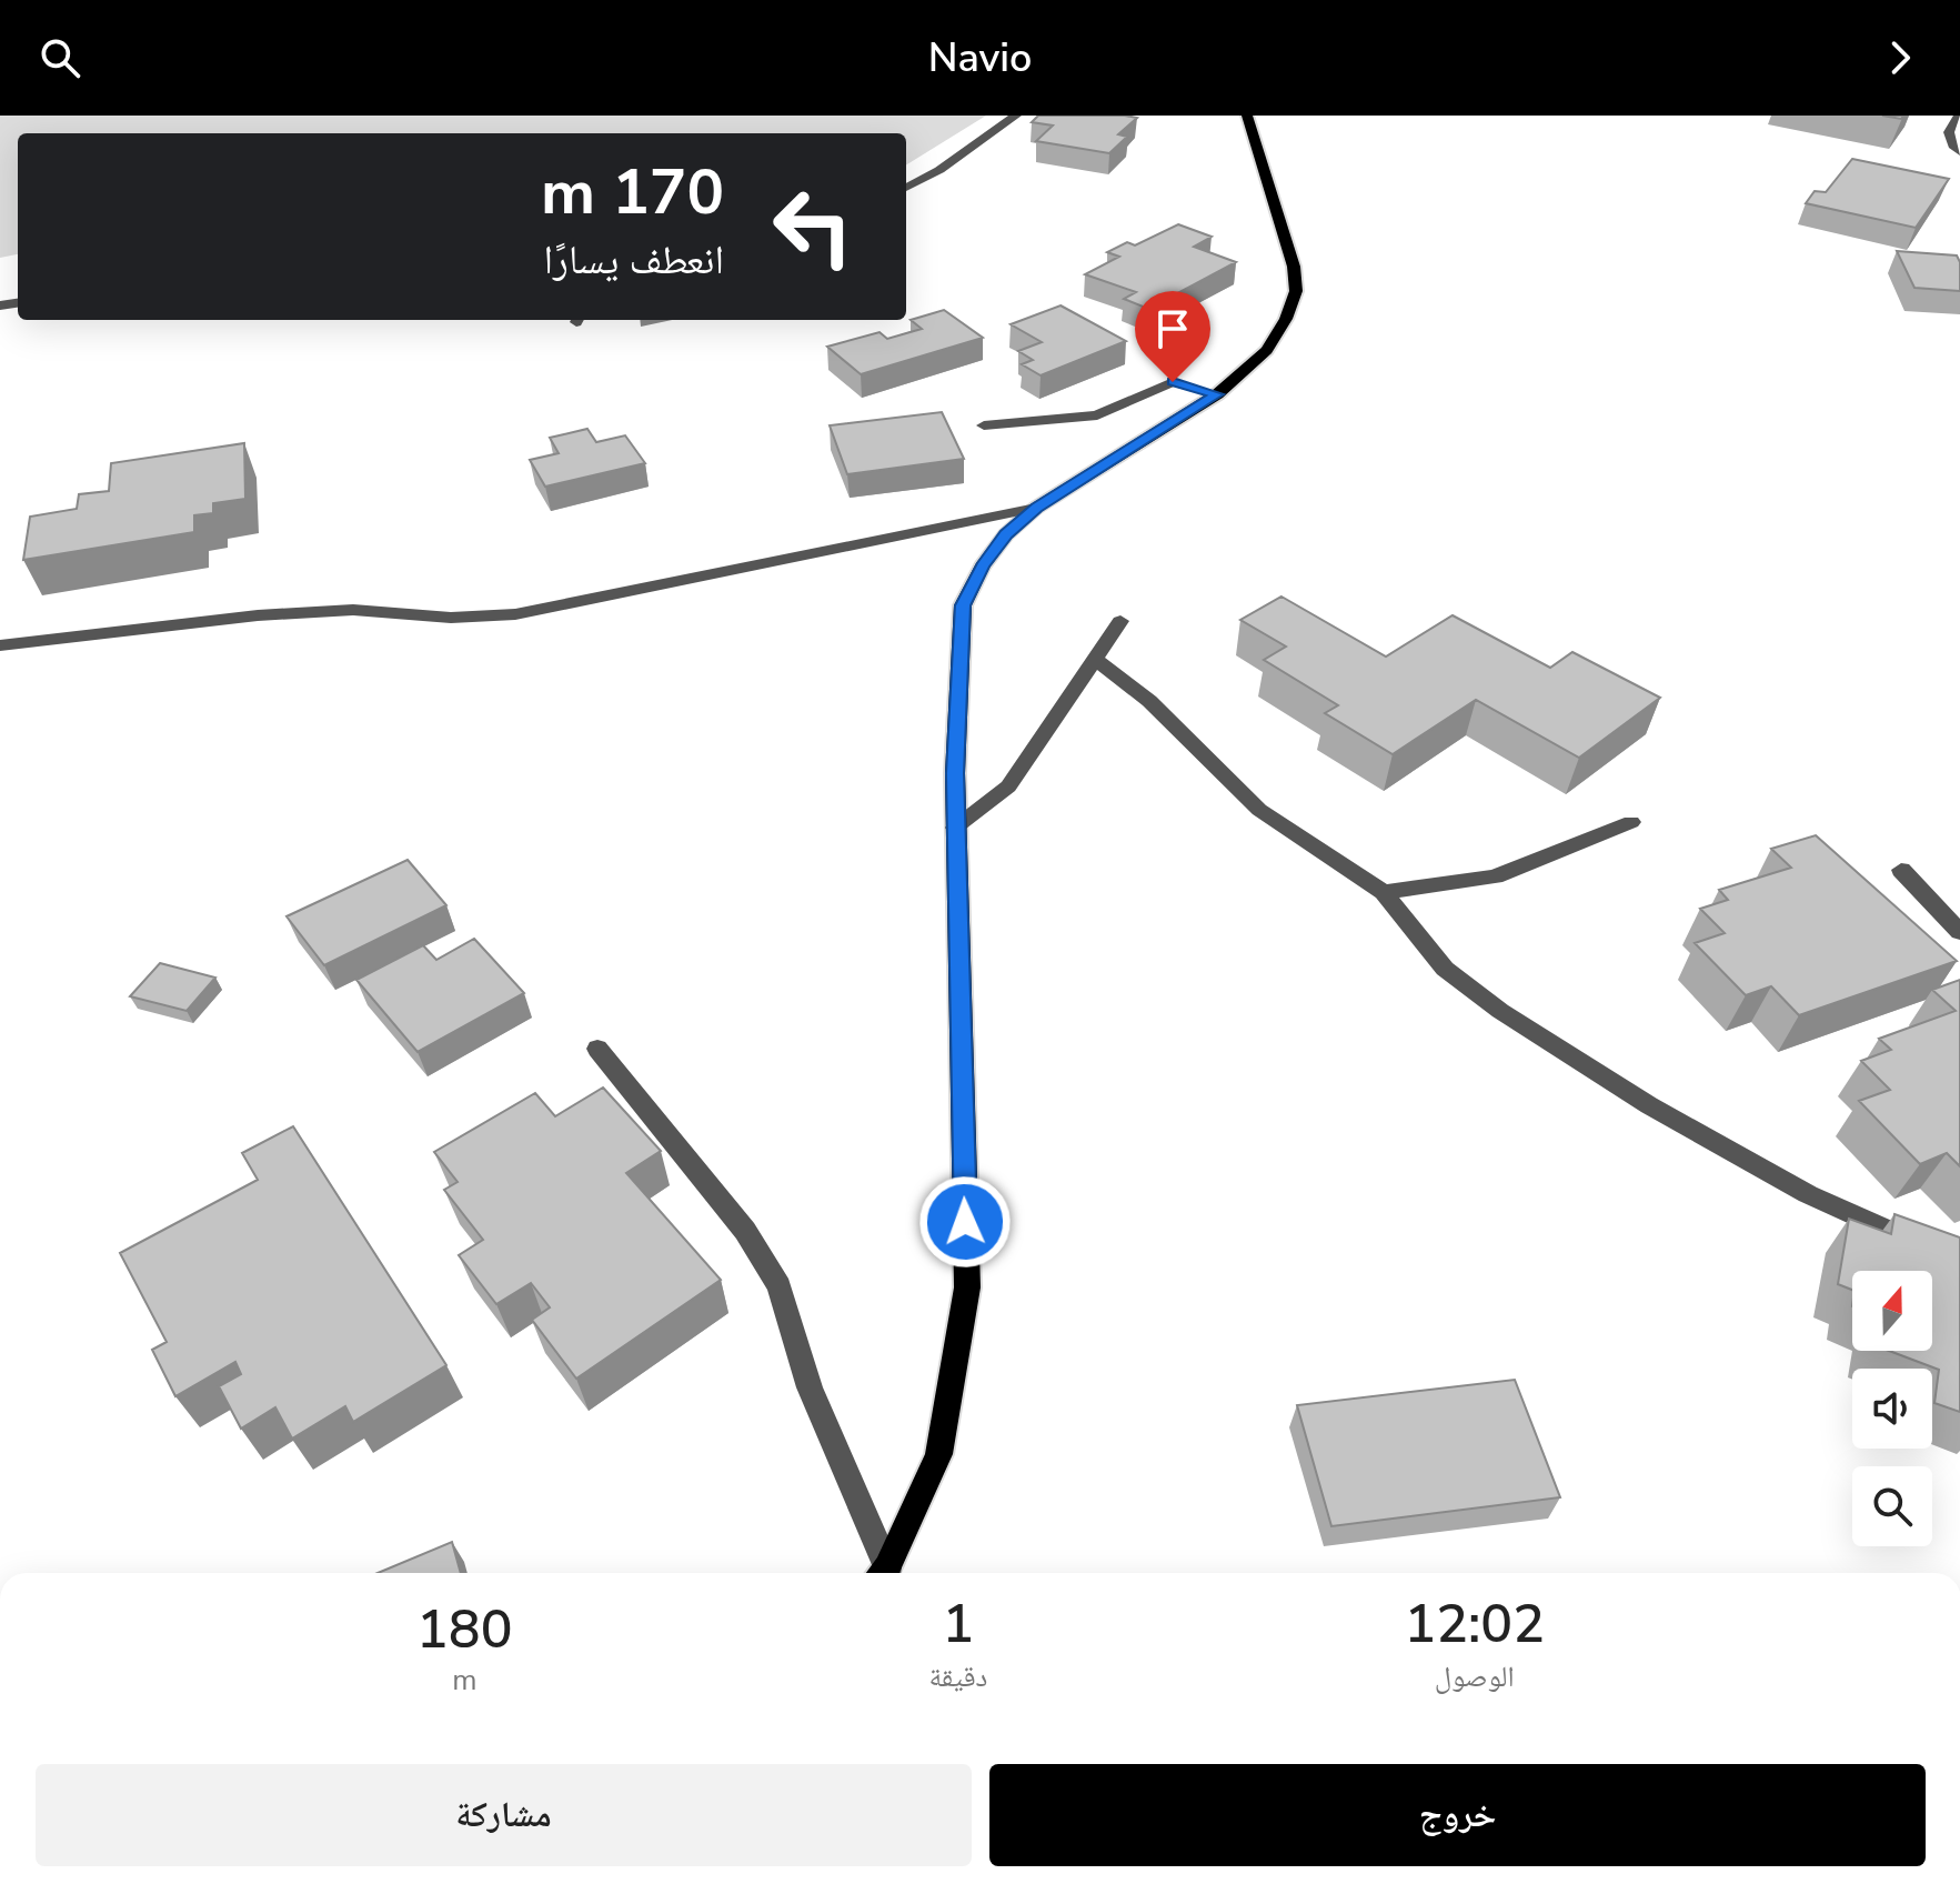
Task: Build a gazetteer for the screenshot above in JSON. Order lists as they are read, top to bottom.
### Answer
{
  "north": "top",
  "page": {
    "header": "Navio",
    "turn": ["170 m", "انعطف يسارًا"],
    "eta": [
      "12:02",
      "الوصول",
      "1",
      "دقيقة",
      "180",
      "m"
    ],
    "buttons": ["خروج", "مشاركة"]
  }
}
